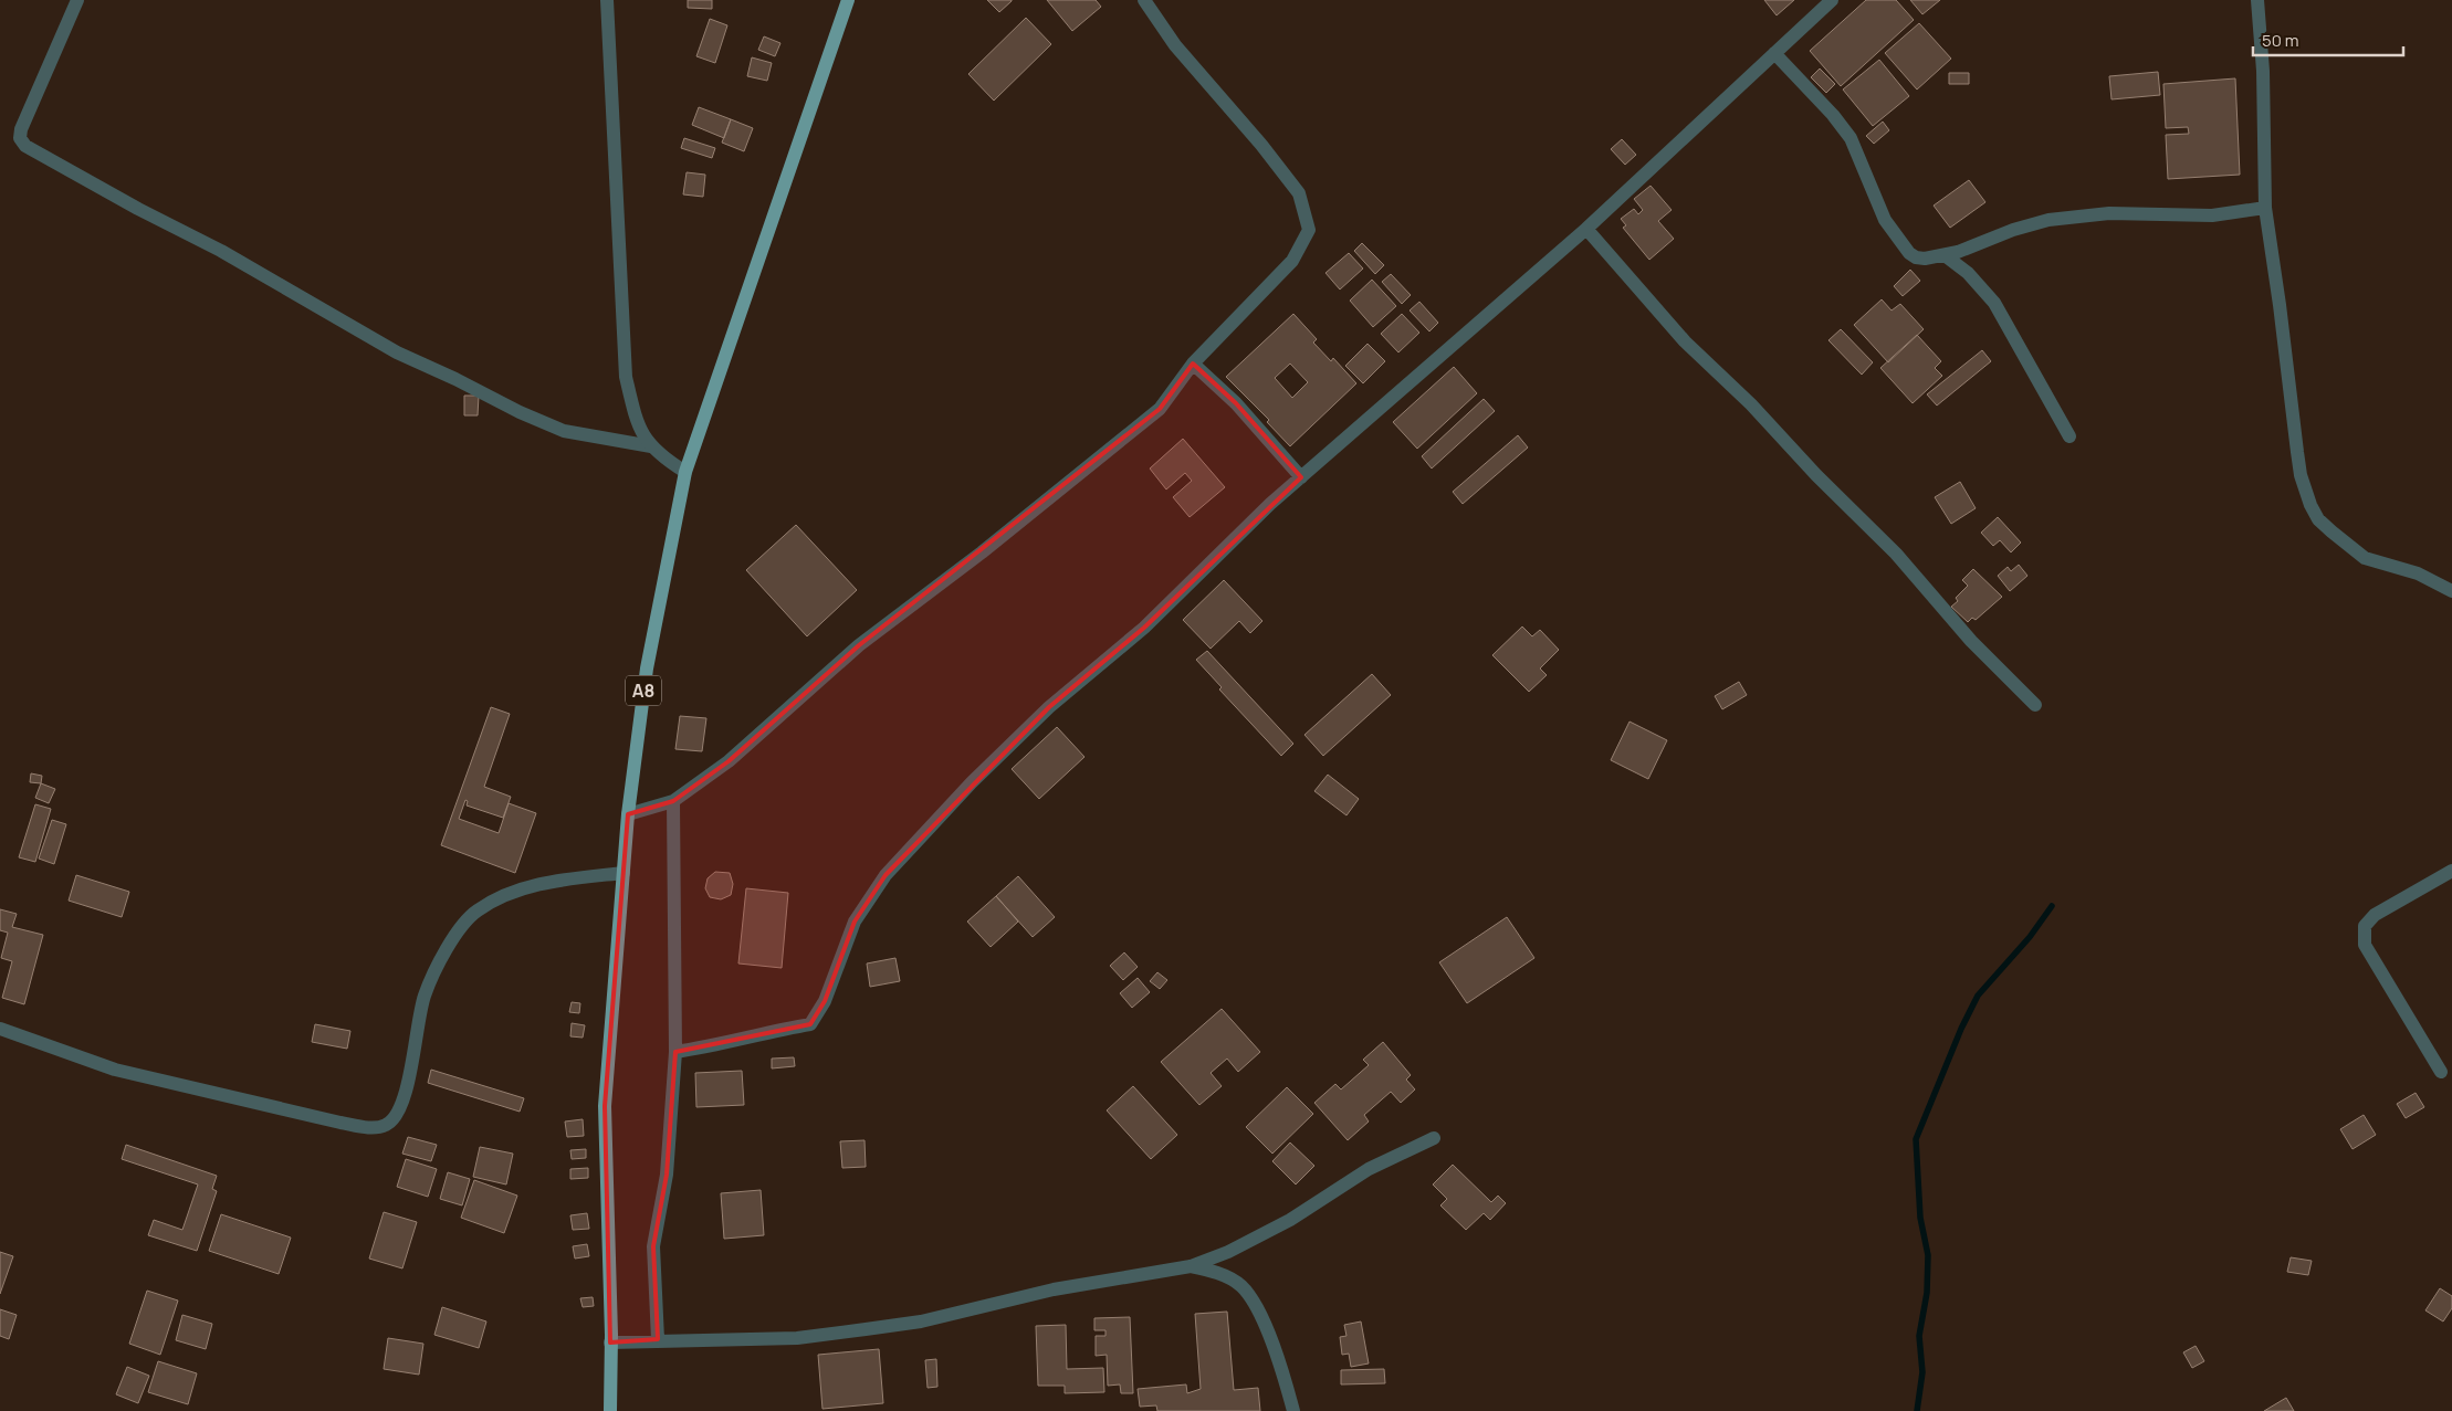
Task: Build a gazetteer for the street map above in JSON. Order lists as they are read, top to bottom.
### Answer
{
  "streets": {
    "main road": ["A8"]
  },
  "scale_bar": "50 m"
}
